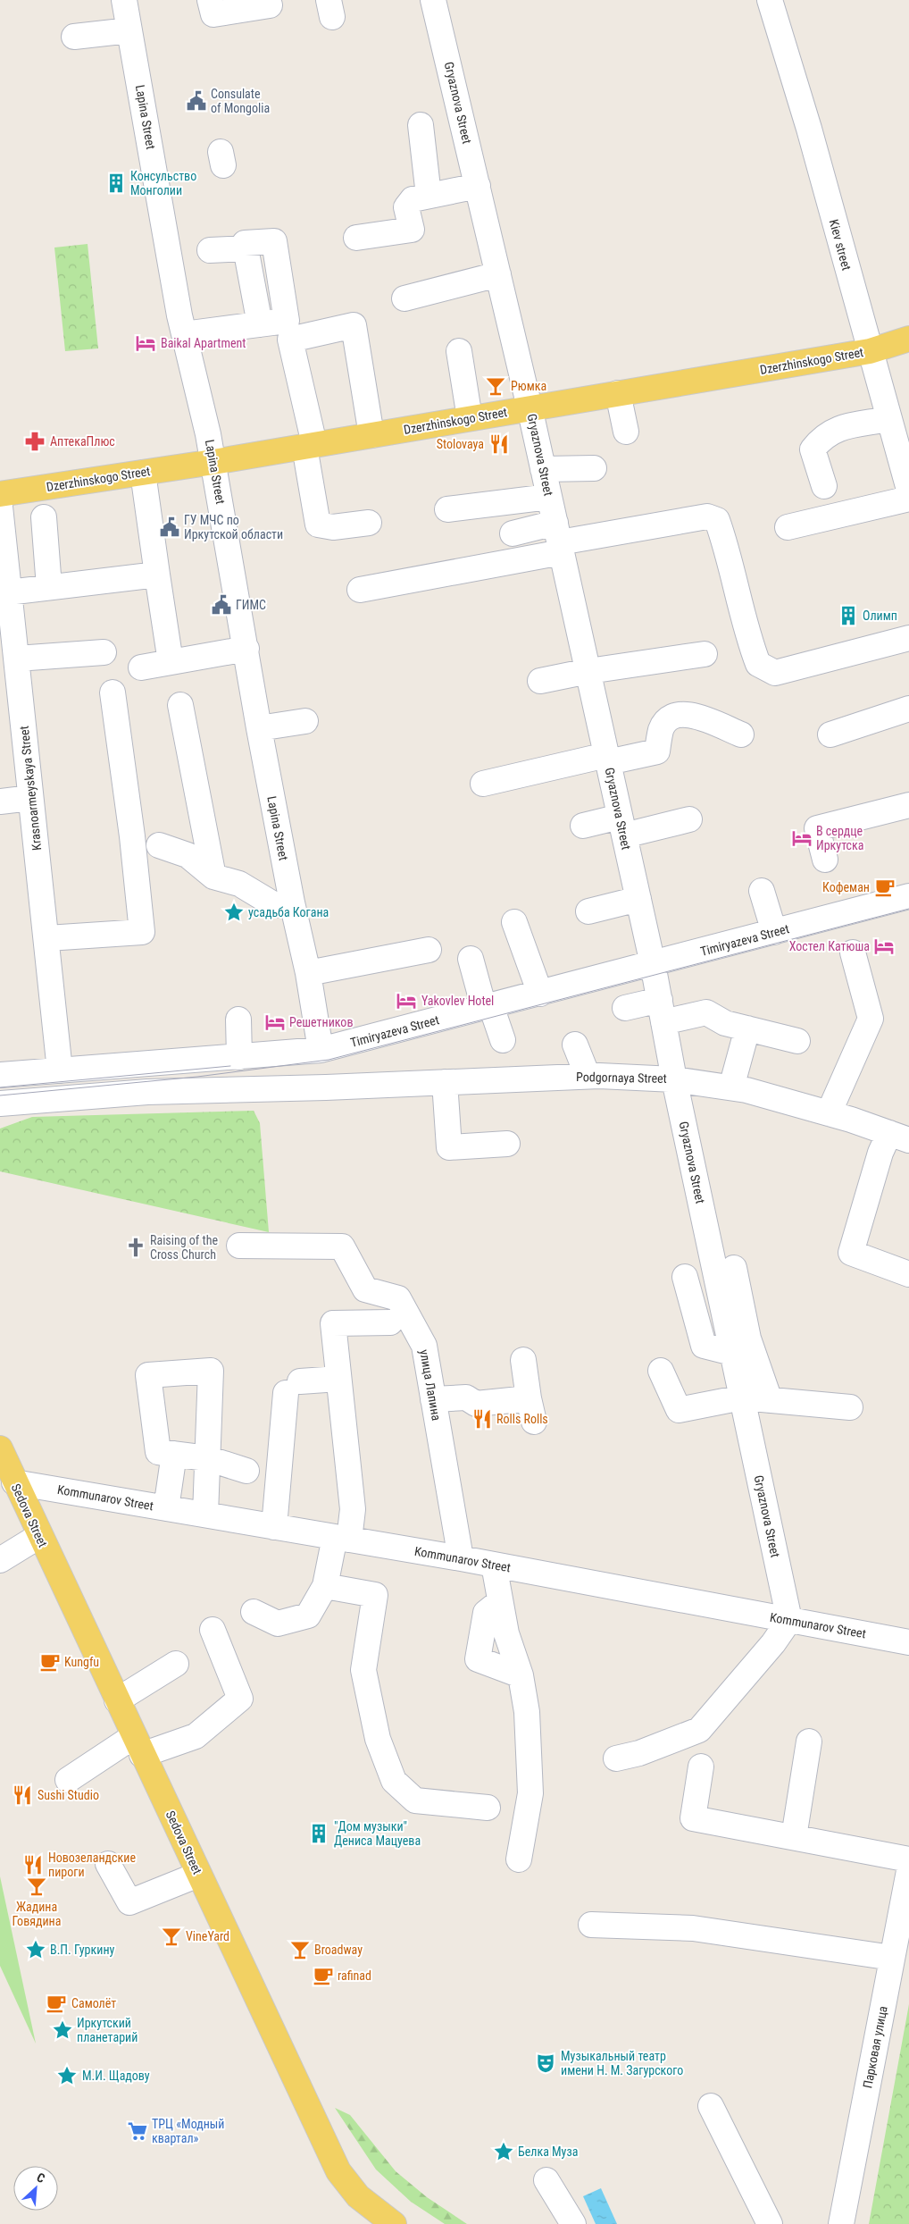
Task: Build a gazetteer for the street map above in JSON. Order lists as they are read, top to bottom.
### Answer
{
  "streets": {
    "main road": ["Dzerzhinskogo Street", "Sedova Street"],
    "street": [
      "Gryaznova Street",
      "Lapina Street",
      "Kiev street",
      "Krasnoarmeyskaya Street",
      "Timiryazeva Street",
      "Podgornaya Street",
      "улица Лапина",
      "Kommunarov Street",
      "Парковая улица"
    ]
  },
  "crossings": [
    ["Gryaznova Street", "Dzerzhinskogo Street"],
    ["Gryaznova Street", "Timiryazeva Street"],
    ["Gryaznova Street", "Podgornaya Street"],
    ["Gryaznova Street", "Kommunarov Street"],
    ["Lapina Street", "Dzerzhinskogo Street"],
    ["Lapina Street", "Timiryazeva Street"],
    ["Kiev street", "Dzerzhinskogo Street"],
    ["Krasnoarmeyskaya Street", "Timiryazeva Street"],
    ["улица Лапина", "Kommunarov Street"],
    ["Kommunarov Street", "Sedova Street"]
  ],
  "places": {
    "public building": ["Consulate of Mongolia", "ГУ МЧС по Иркутской области", "ГИМС"],
    "building": ["Консульство Монголии", "Олимп", "\"Дом музыки\" Дениса Мацуева"],
    "hotel": [
      "Baikal Apartment",
      "В сердце Иркутска",
      "Хостел Катюша",
      "Yakovlev Hotel",
      "Решетников"
    ],
    "bar": [
      "Рюмка",
      "Жадина Говядина",
      "VineYard",
      "Broadway"
    ],
    "pharmacy": ["АптекаПлюс"],
    "restaurant": [
      "Stolovaya",
      "Rolls Rolls",
      "Sushi Studio",
      "Новозеландские пироги"
    ],
    "cafe": [
      "Кофеман",
      "Kungfu",
      "rafinad",
      "Самолёт"
    ],
    "place": [
      "усадьба Когана",
      "В.П. Гуркину",
      "Иркутский планетарий",
      "М.И. Щадову",
      "Белка Муза"
    ],
    "church": ["Raising of the Cross Church"],
    "theatre": ["Музыкальный театр имени Н. М. Загурского"],
    "supermarket": ["ТРЦ «Модный квартал»"]
  },
  "north": "top right"
}
